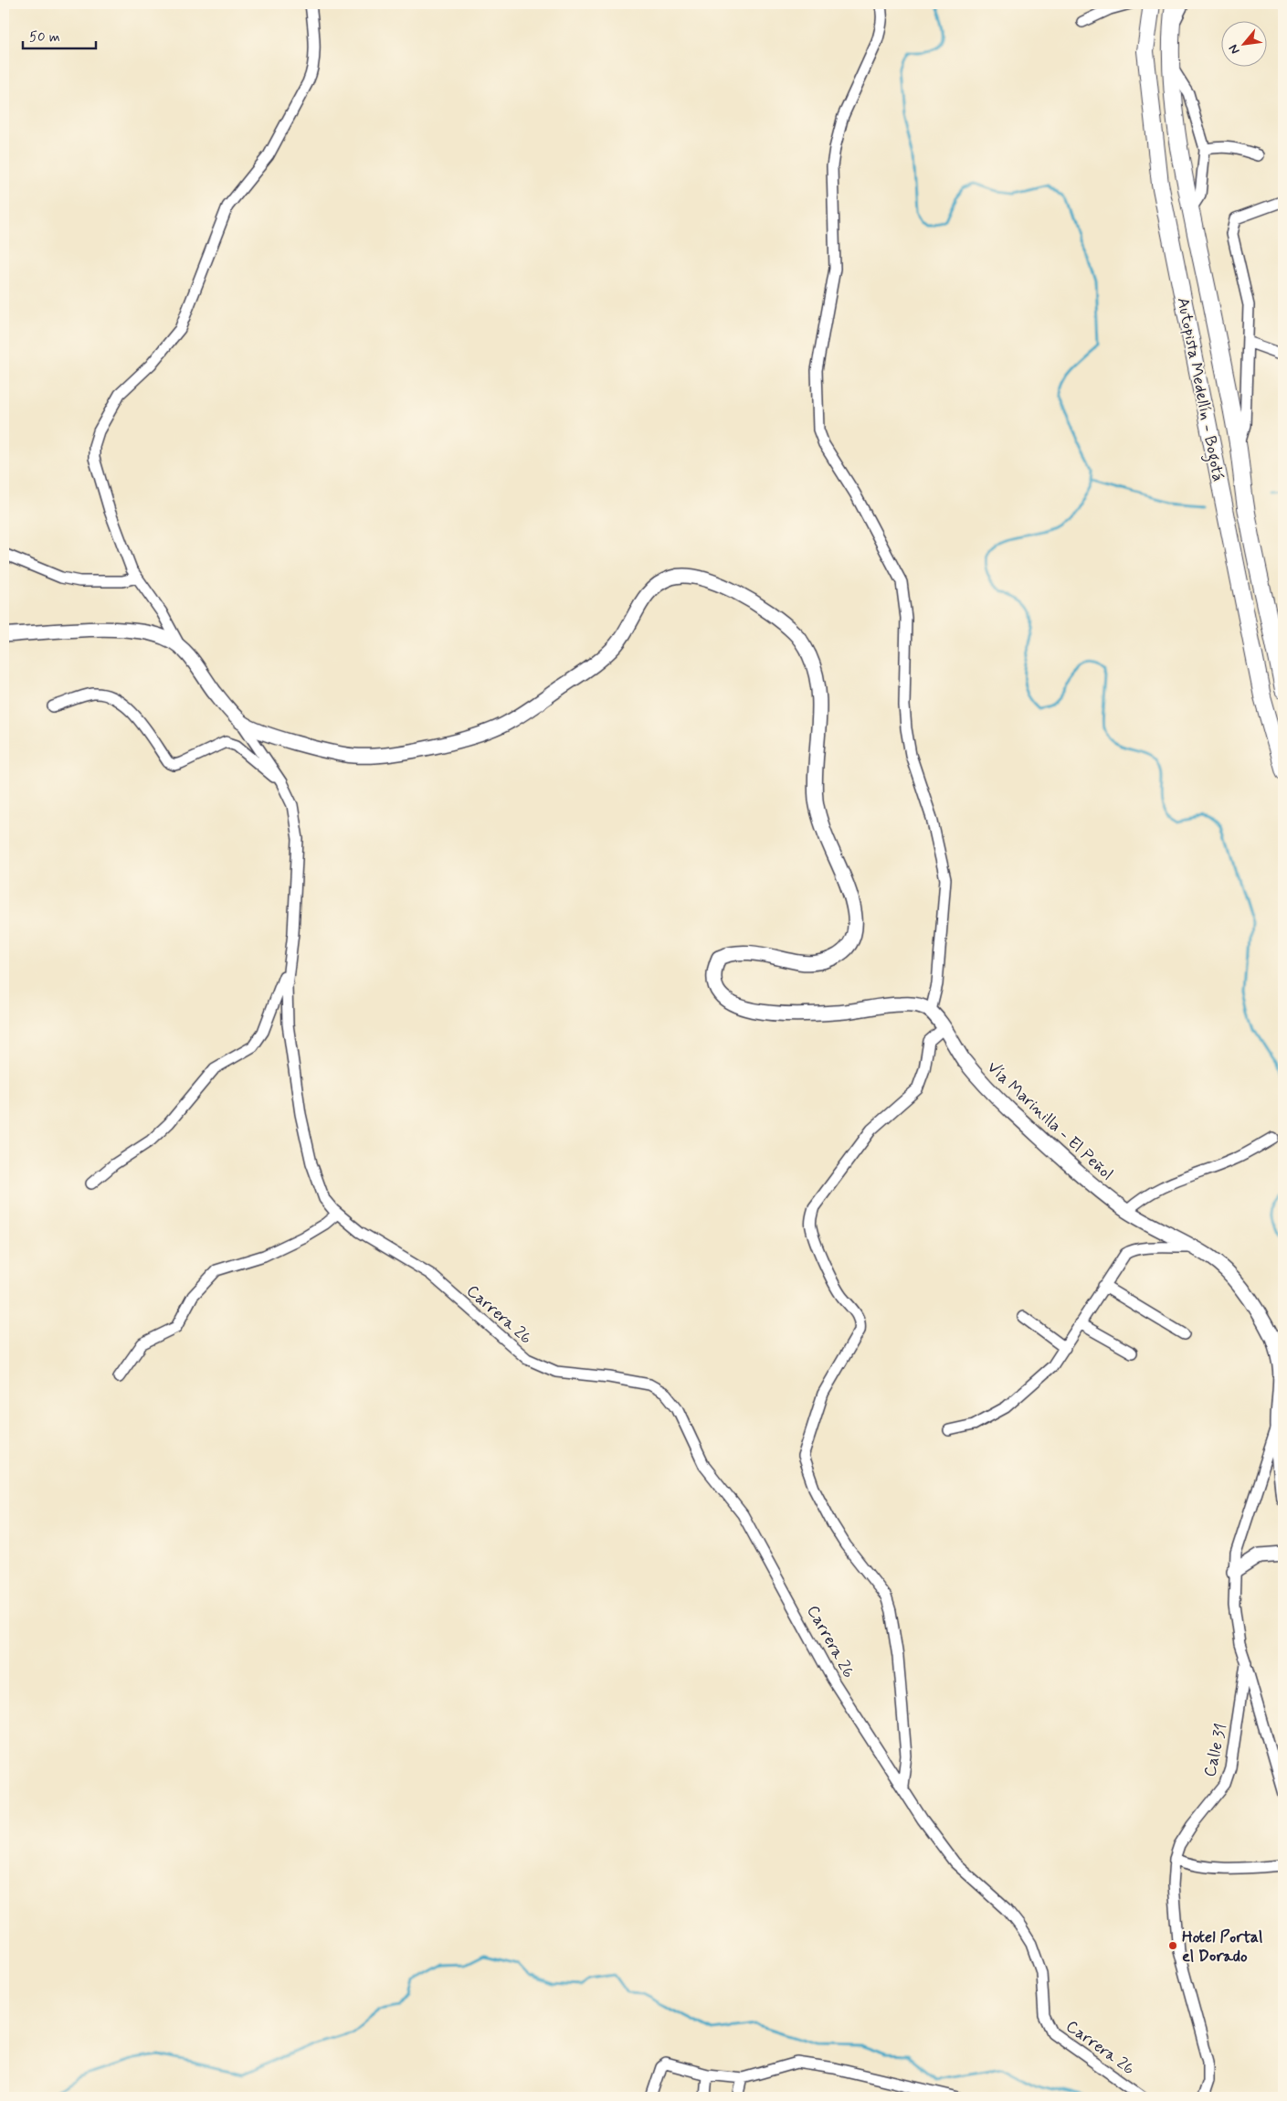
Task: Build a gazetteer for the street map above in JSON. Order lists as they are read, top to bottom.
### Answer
{
  "streets": {
    "highway": ["Autopista Medellín - Bogotá"],
    "main road": ["Vía Marinilla - El Peñol"],
    "street": ["Carrera 26", "Calle 31"]
  },
  "crossings": [
    ["Vía Marinilla - El Peñol", "Calle 31"]
  ],
  "places": ["Hotel Portal el Dorado"],
  "scale_bar": "50 m",
  "north": "bottom left"
}
